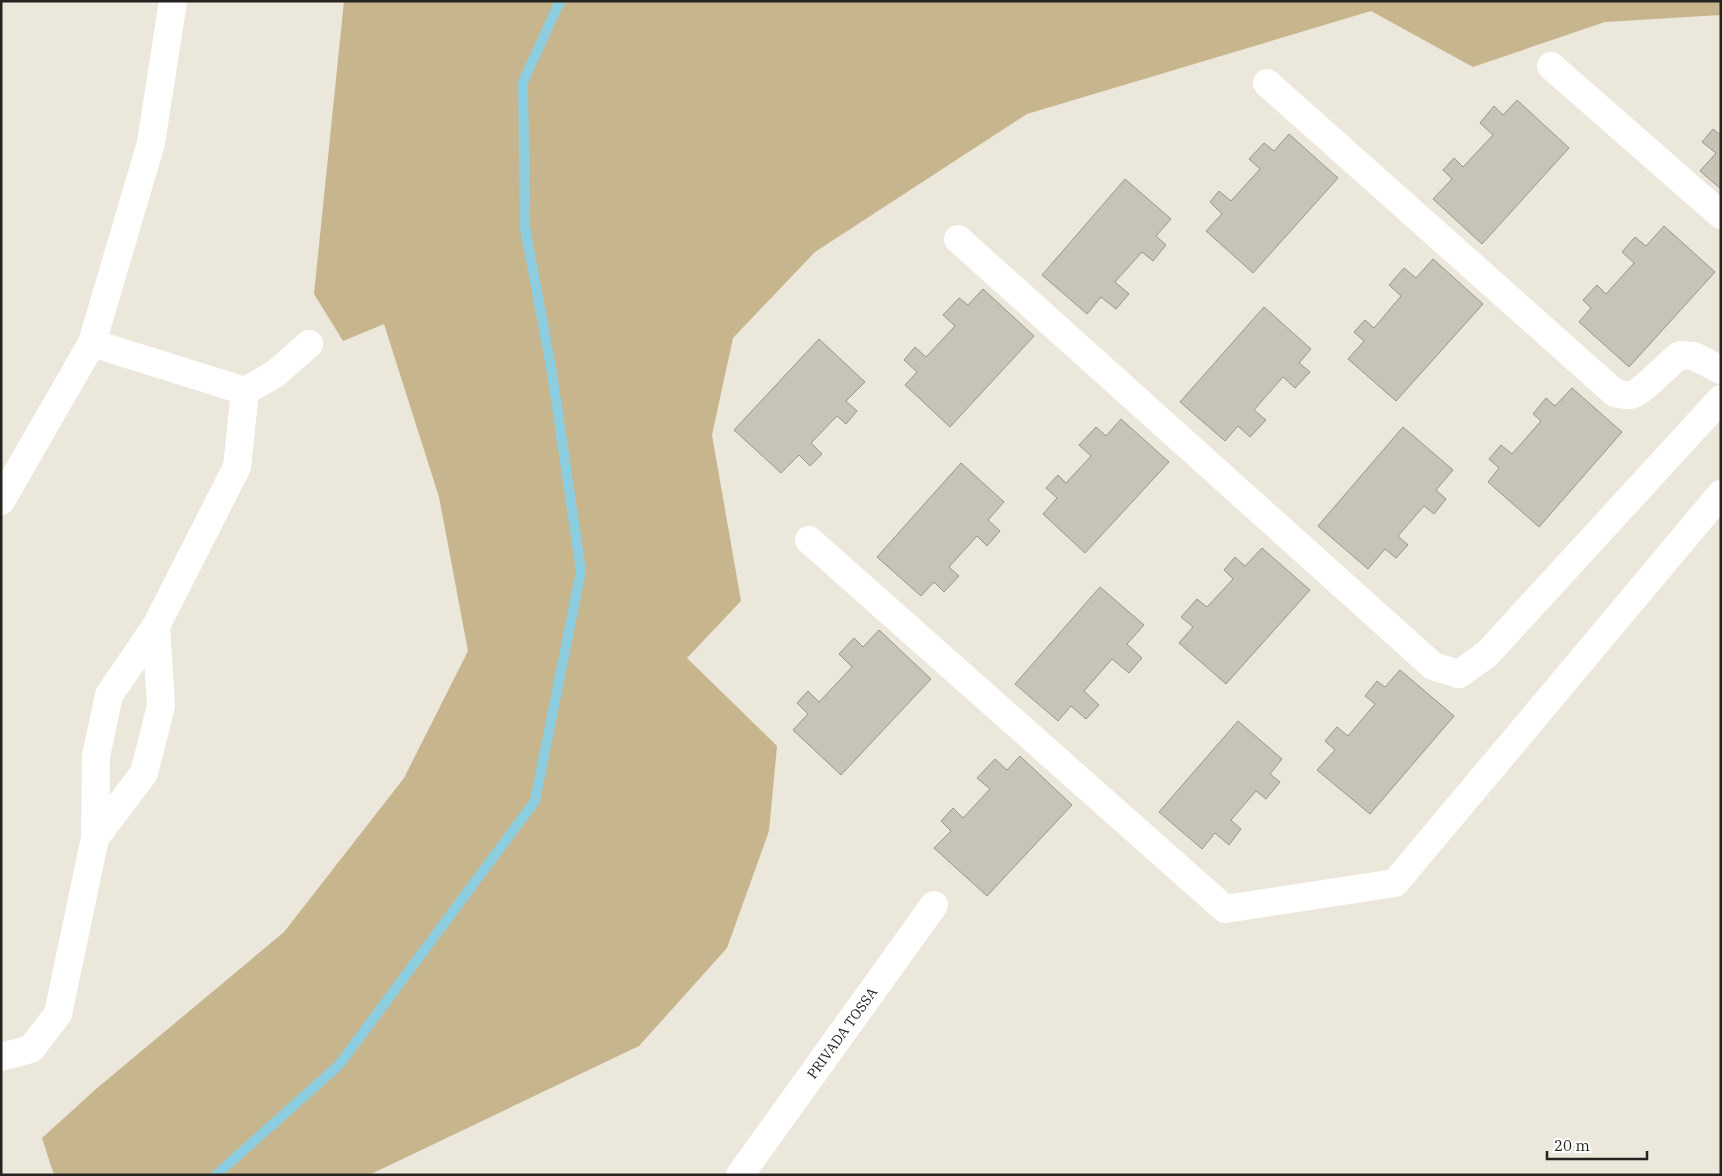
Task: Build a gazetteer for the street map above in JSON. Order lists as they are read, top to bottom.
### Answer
{
  "streets": {
    "street": ["PRIVADA TOSSA"]
  },
  "scale_bar": "20 m"
}
